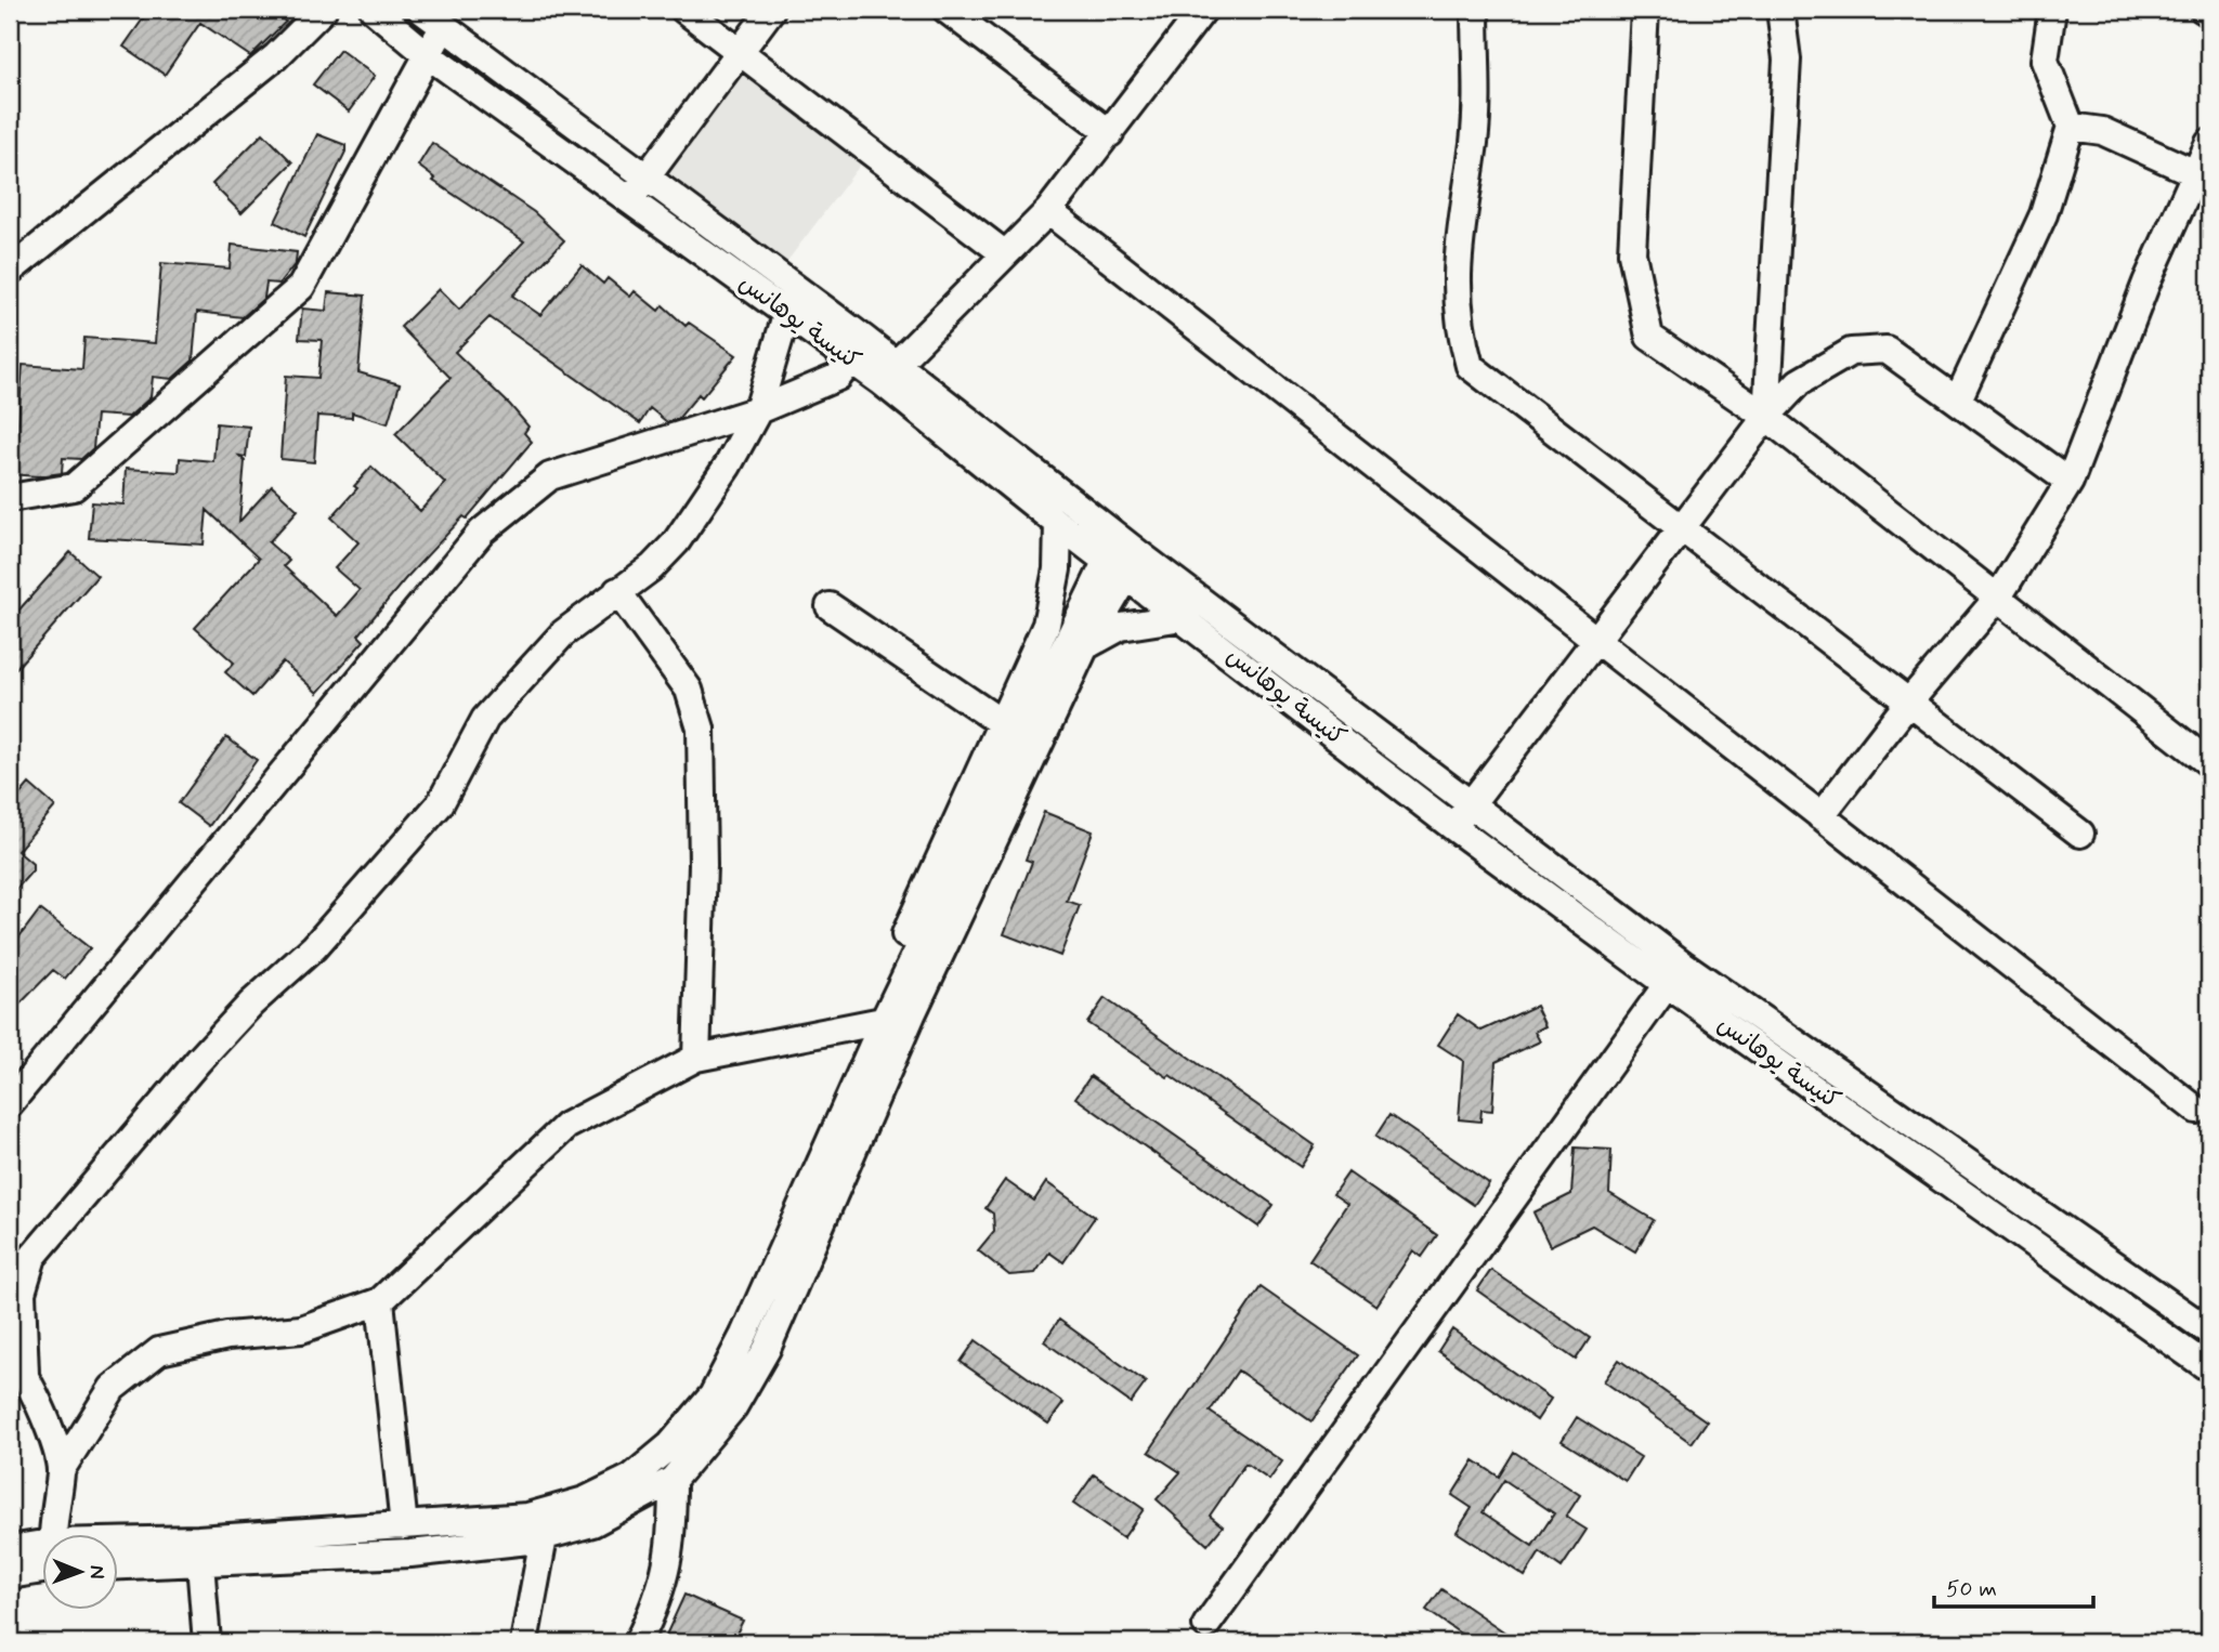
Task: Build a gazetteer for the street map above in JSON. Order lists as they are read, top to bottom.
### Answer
{
  "streets": {
    "street": ["كنيسة يوهانس"]
  },
  "scale_bar": "50 m",
  "north": "right"
}
